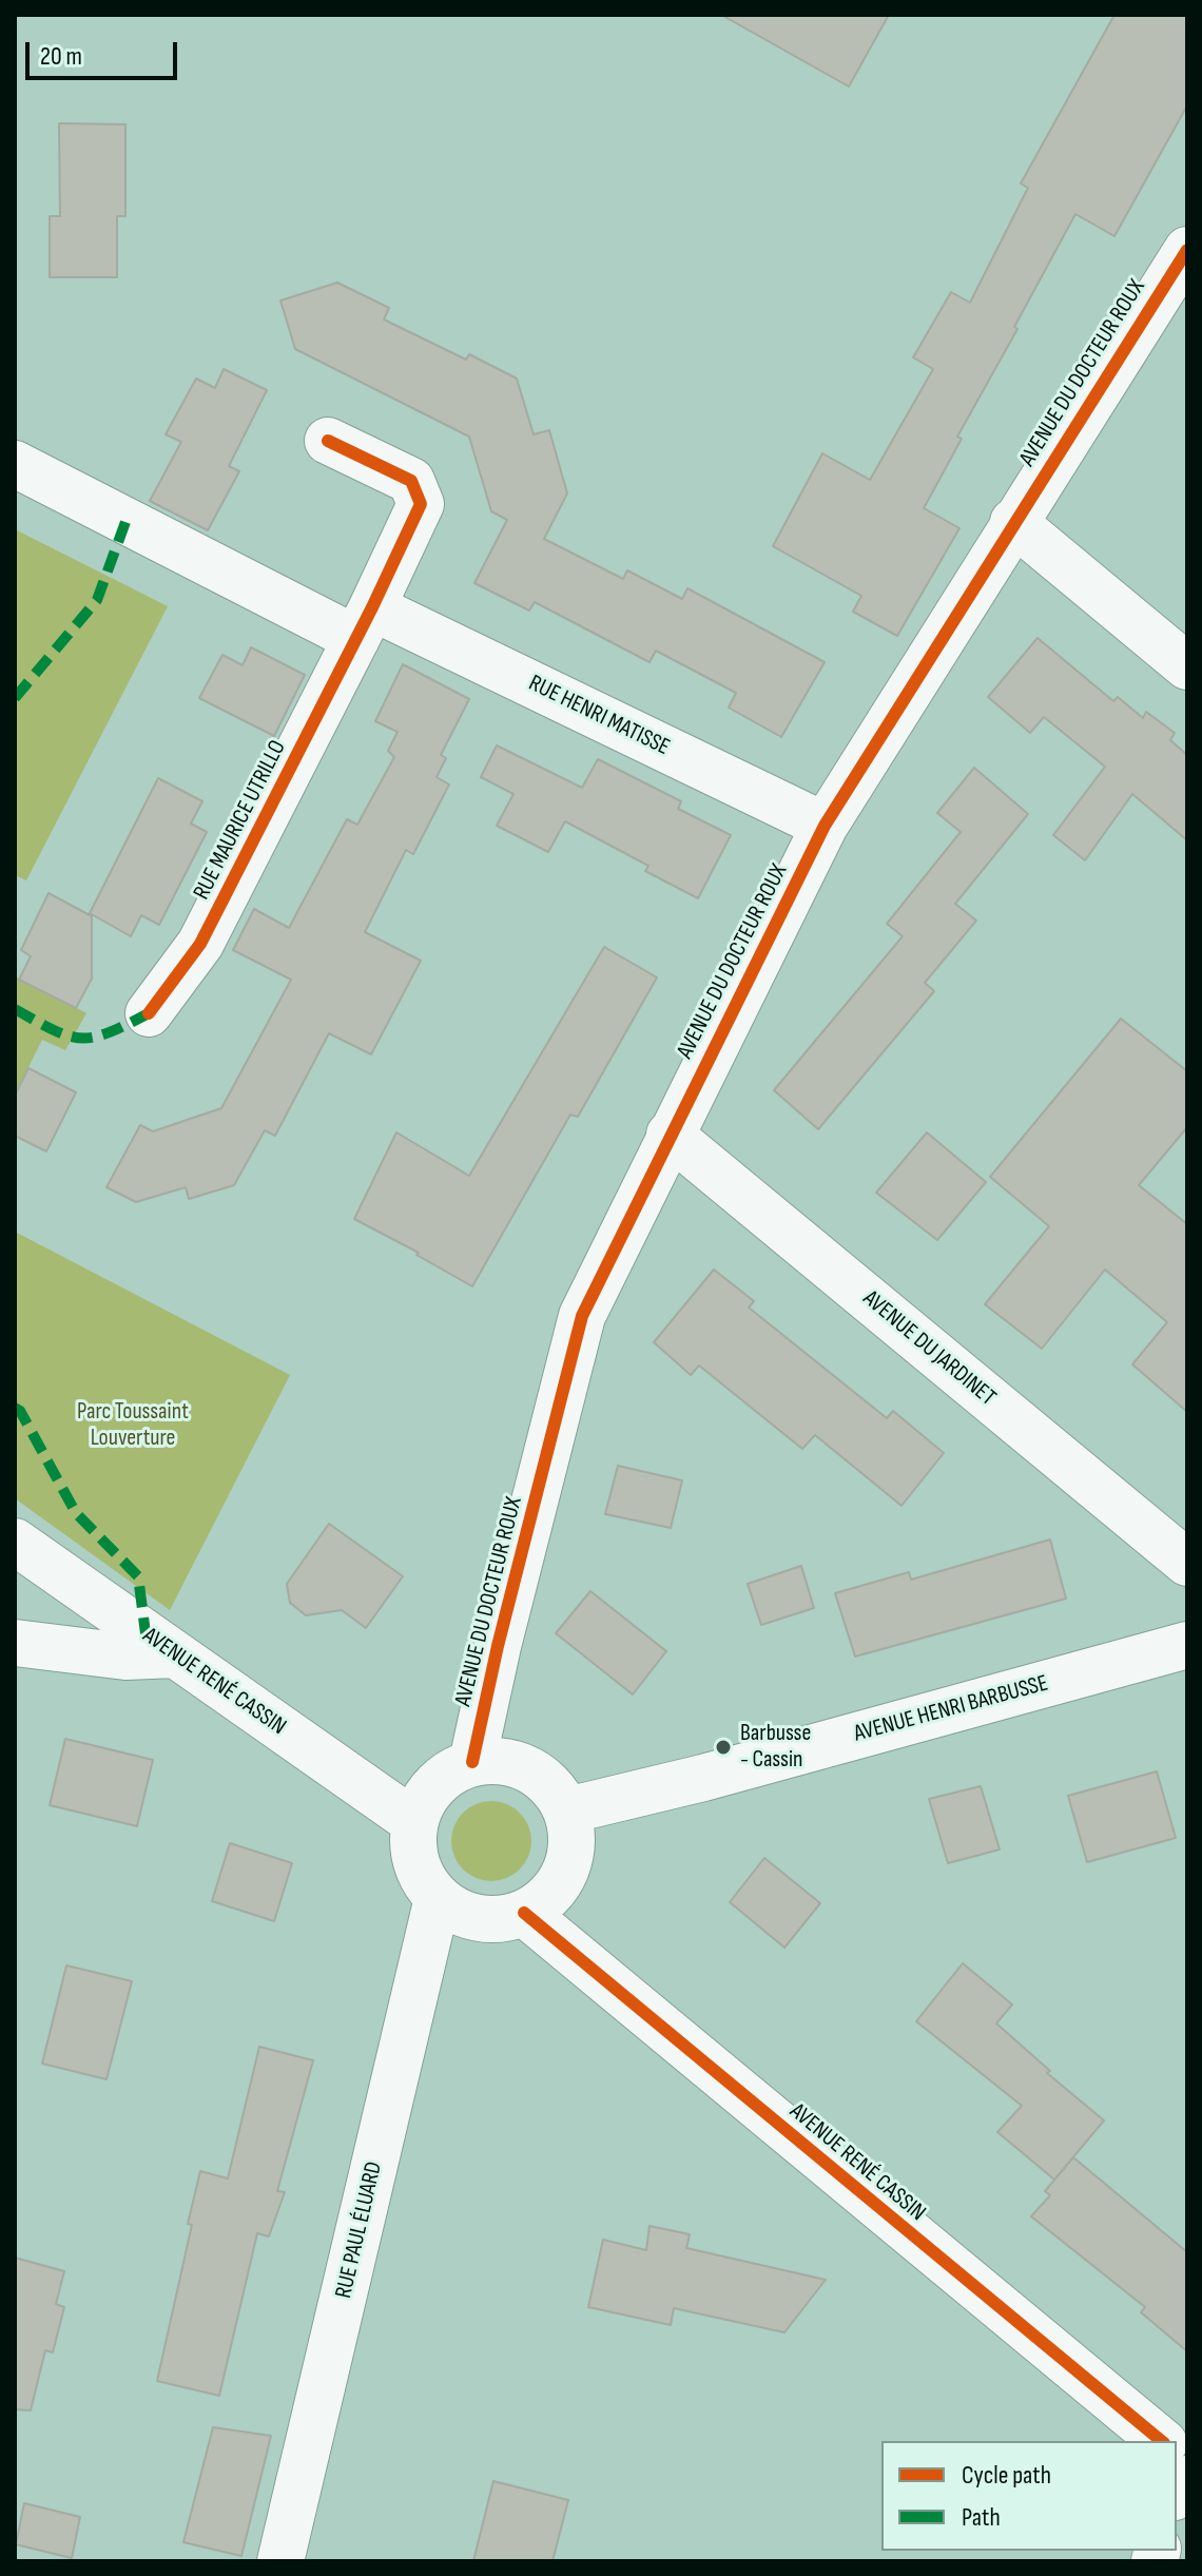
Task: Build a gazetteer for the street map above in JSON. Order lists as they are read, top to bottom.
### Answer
{
  "streets": {
    "street": [
      "AVENUE DU DOCTEUR ROUX",
      "RUE HENRI MATISSE",
      "RUE MAURICE UTRILLO",
      "AVENUE DU JARDINET",
      "AVENUE RENÉ CASSIN",
      "AVENUE HENRI BARBUSSE",
      "RUE PAUL ÉLUARD"
    ]
  },
  "crossings": [
    ["AVENUE DU DOCTEUR ROUX", "RUE HENRI MATISSE"],
    ["AVENUE DU DOCTEUR ROUX", "AVENUE DU JARDINET"],
    ["AVENUE DU DOCTEUR ROUX", "AVENUE RENÉ CASSIN"],
    ["AVENUE DU DOCTEUR ROUX", "AVENUE HENRI BARBUSSE"],
    ["AVENUE DU DOCTEUR ROUX", "RUE PAUL ÉLUARD"],
    ["RUE HENRI MATISSE", "RUE MAURICE UTRILLO"],
    ["AVENUE RENÉ CASSIN", "AVENUE HENRI BARBUSSE"],
    ["AVENUE RENÉ CASSIN", "RUE PAUL ÉLUARD"],
    ["AVENUE HENRI BARBUSSE", "RUE PAUL ÉLUARD"]
  ],
  "parks": ["Parc Toussaint Louverture"],
  "places": ["Barbusse - Cassin"],
  "legend": ["Cycle path", "Path"],
  "scale_bar": "20 m"
}
